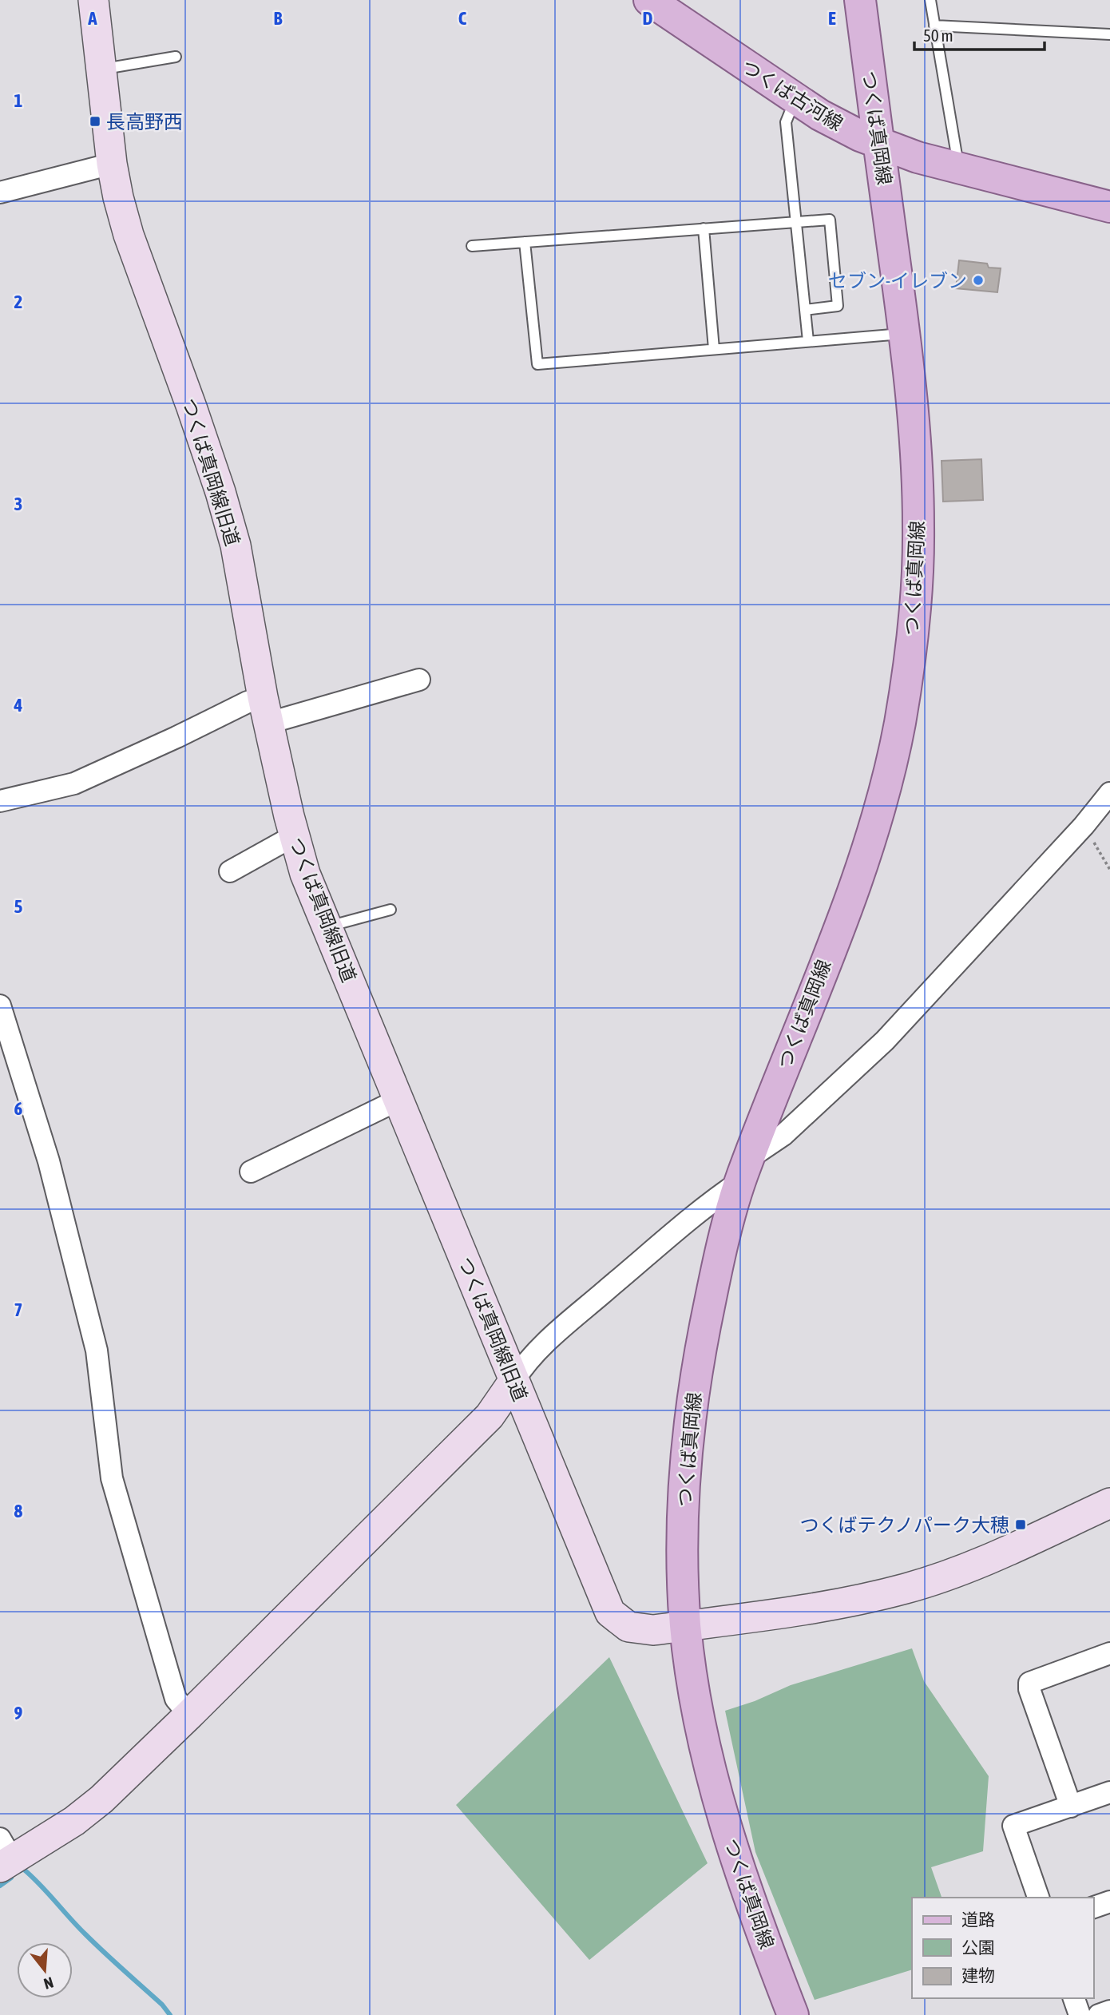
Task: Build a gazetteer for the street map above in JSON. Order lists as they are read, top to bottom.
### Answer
{
  "streets": {
    "main road": ["つくば古河線", "つくば真岡線"],
    "street": ["つくば真岡線旧道"]
  },
  "crossings": [
    ["つくば古河線", "つくば真岡線"],
    ["つくば真岡線", "つくば真岡線旧道"]
  ],
  "places": {
    "transit": ["長高野西", "つくばテクノパーク大穂"],
    "other": ["セブン-イレブン"]
  },
  "legend": ["道路", "公園", "建物"],
  "scale_bar": "50 m",
  "north": "bottom",
  "grid": {
    "columns": [
      "A",
      "B",
      "C",
      "D",
      "E"
    ],
    "rows": [
      "1",
      "2",
      "3",
      "4",
      "5",
      "6",
      "7",
      "8",
      "9"
    ]
  }
}
